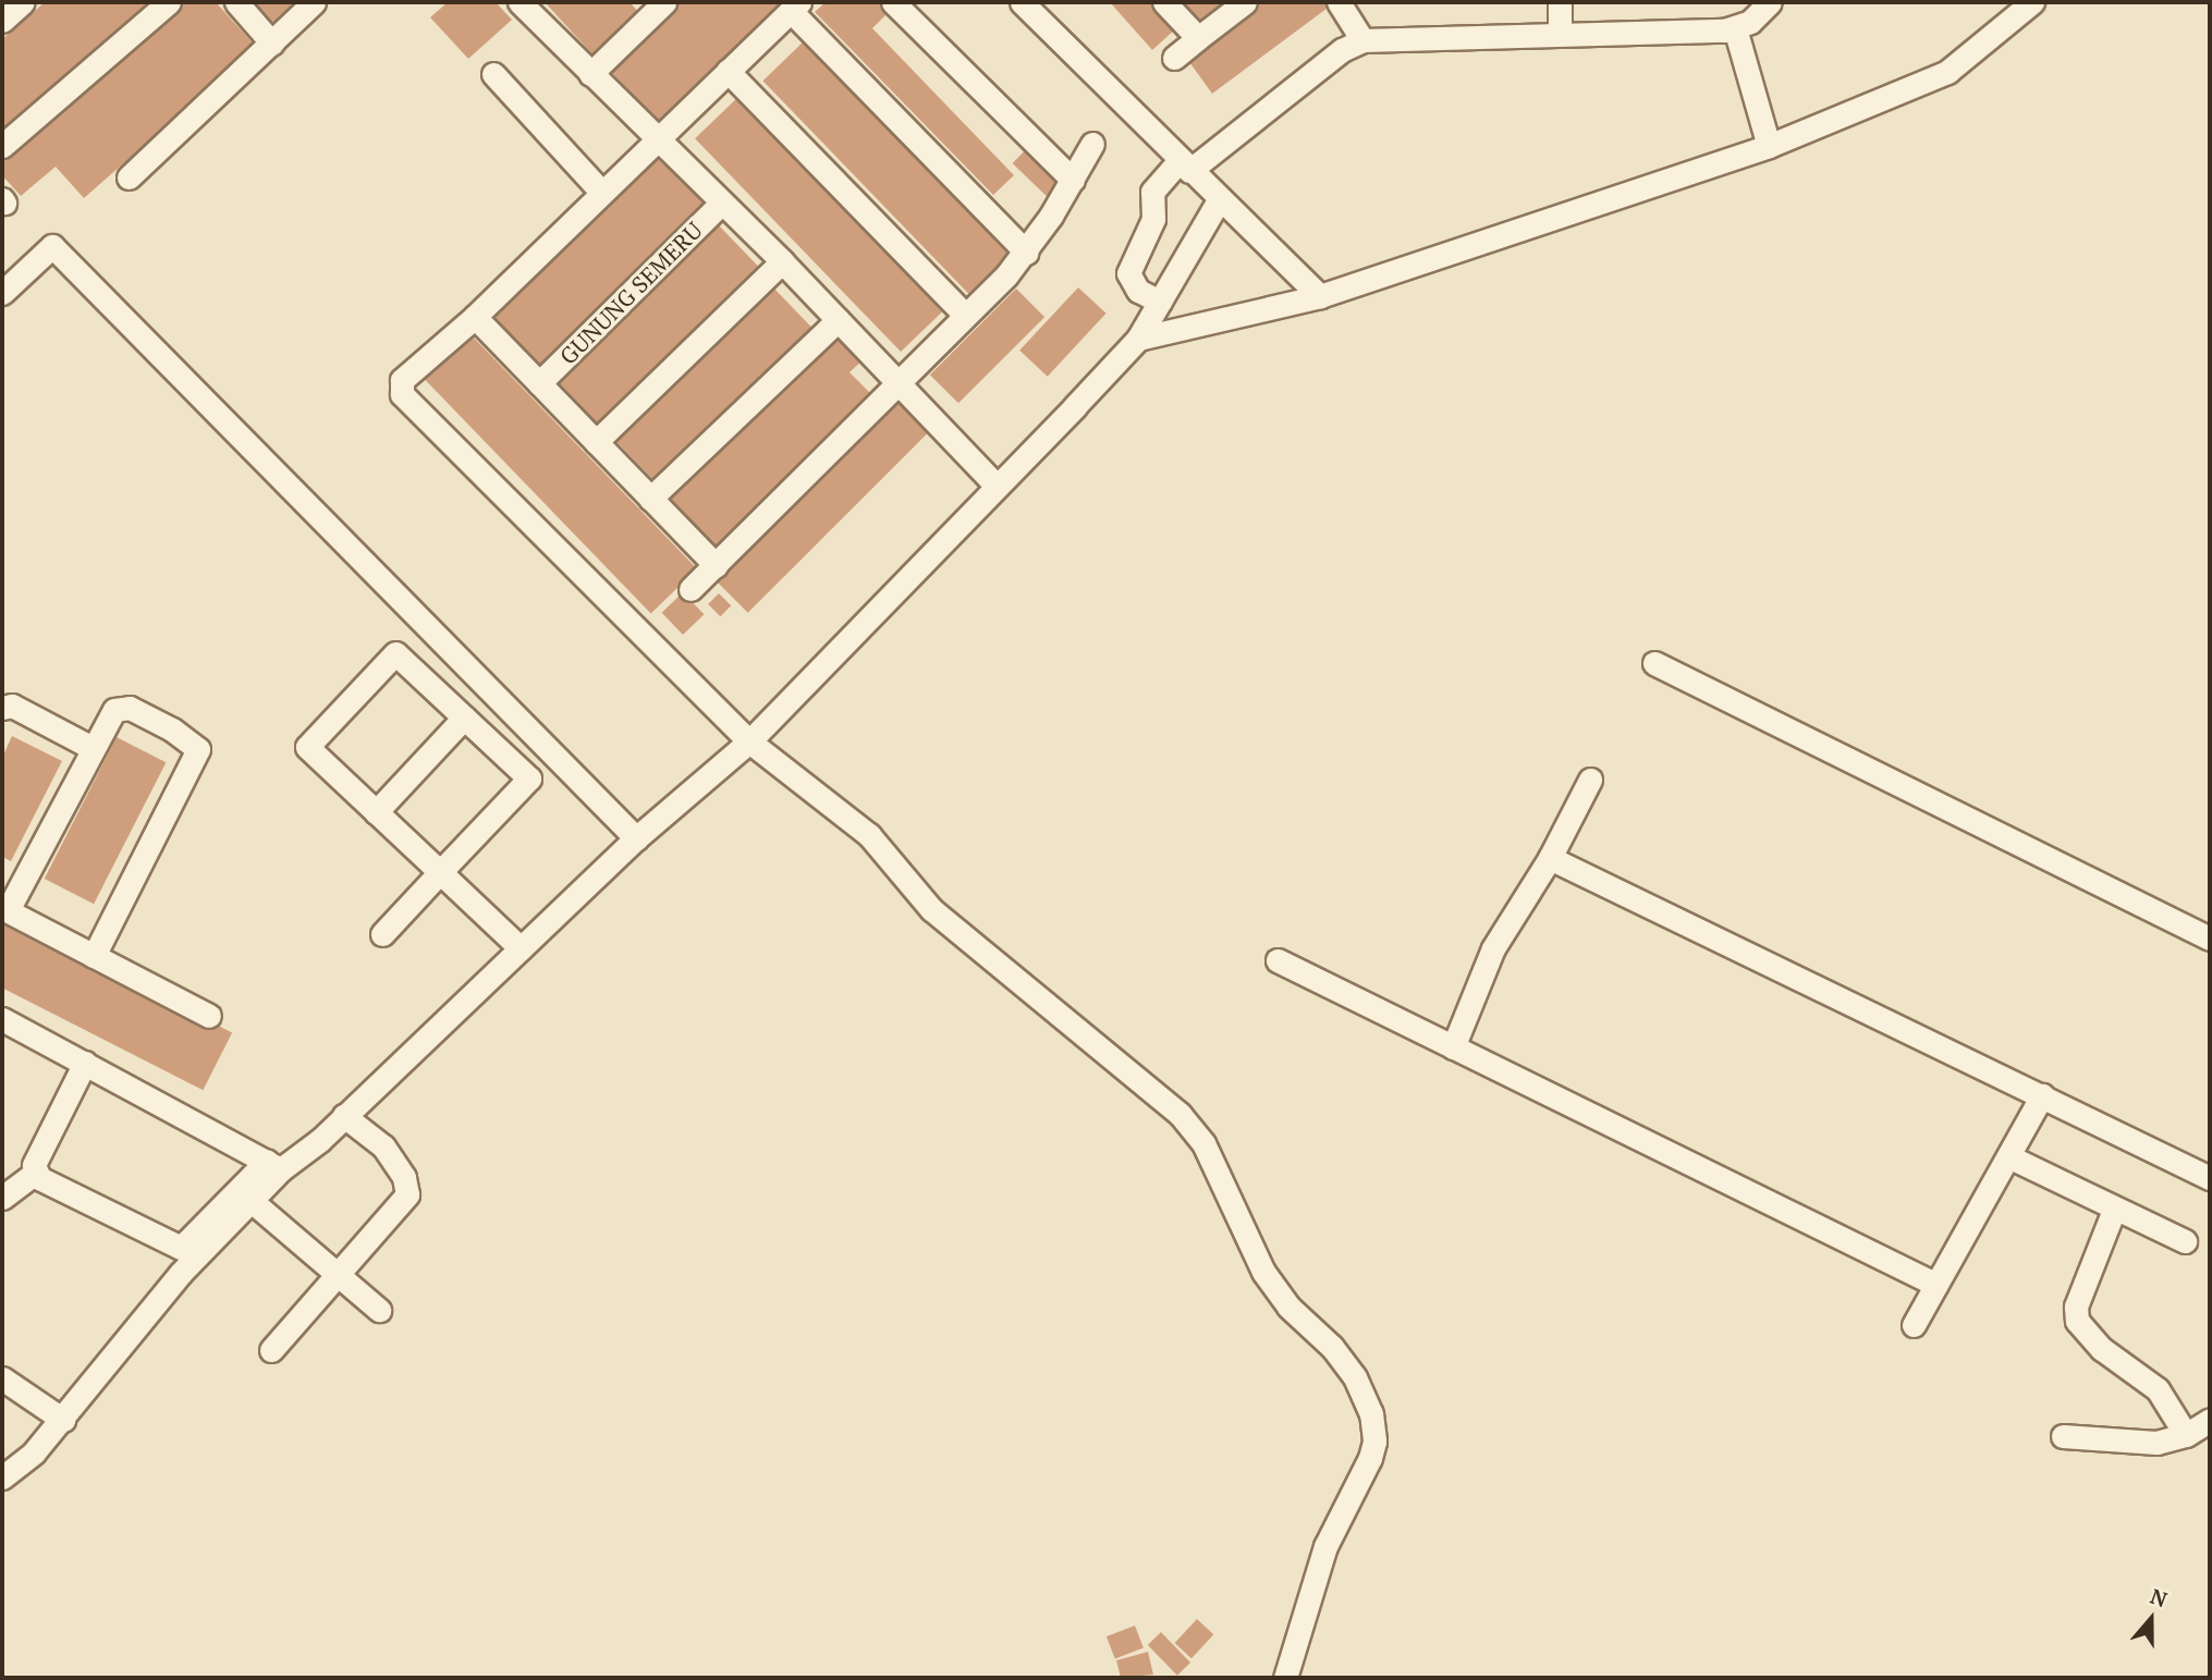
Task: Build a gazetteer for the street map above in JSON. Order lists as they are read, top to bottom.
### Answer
{
  "streets": {
    "street": ["GUNUNG SEMERU"]
  },
  "north": "top"
}
